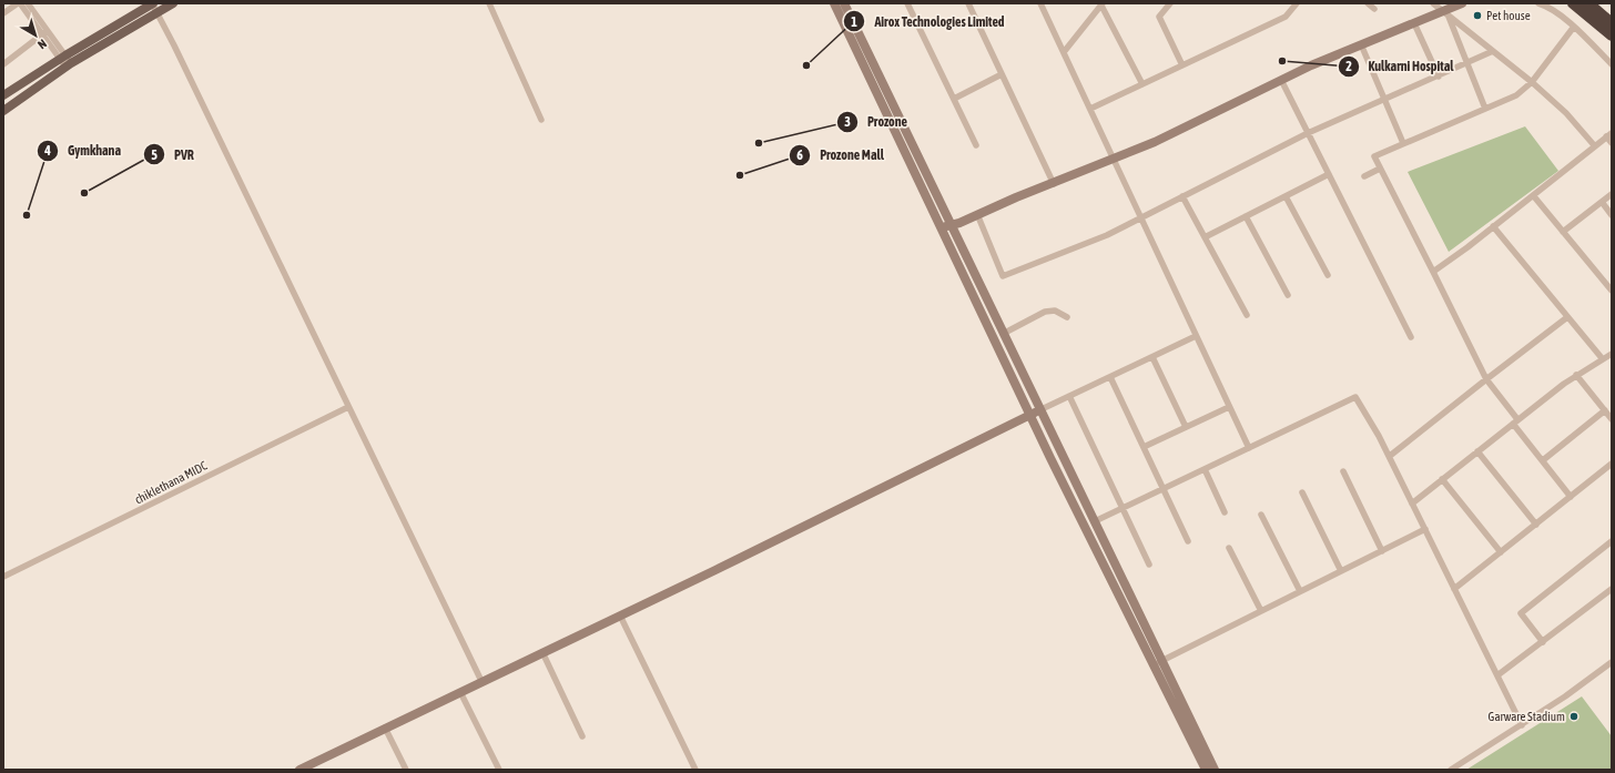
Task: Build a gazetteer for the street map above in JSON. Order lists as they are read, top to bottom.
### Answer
{
  "streets": {
    "street": ["chiklethana MIDC"]
  },
  "places": [
    "Pet house",
    "Kulkarni Hospital",
    "Airox Technologies Limited",
    "Prozone",
    "Prozone Mall",
    "PVR",
    "Gymkhana",
    "Garware Stadium"
  ],
  "north": "bottom right"
}
